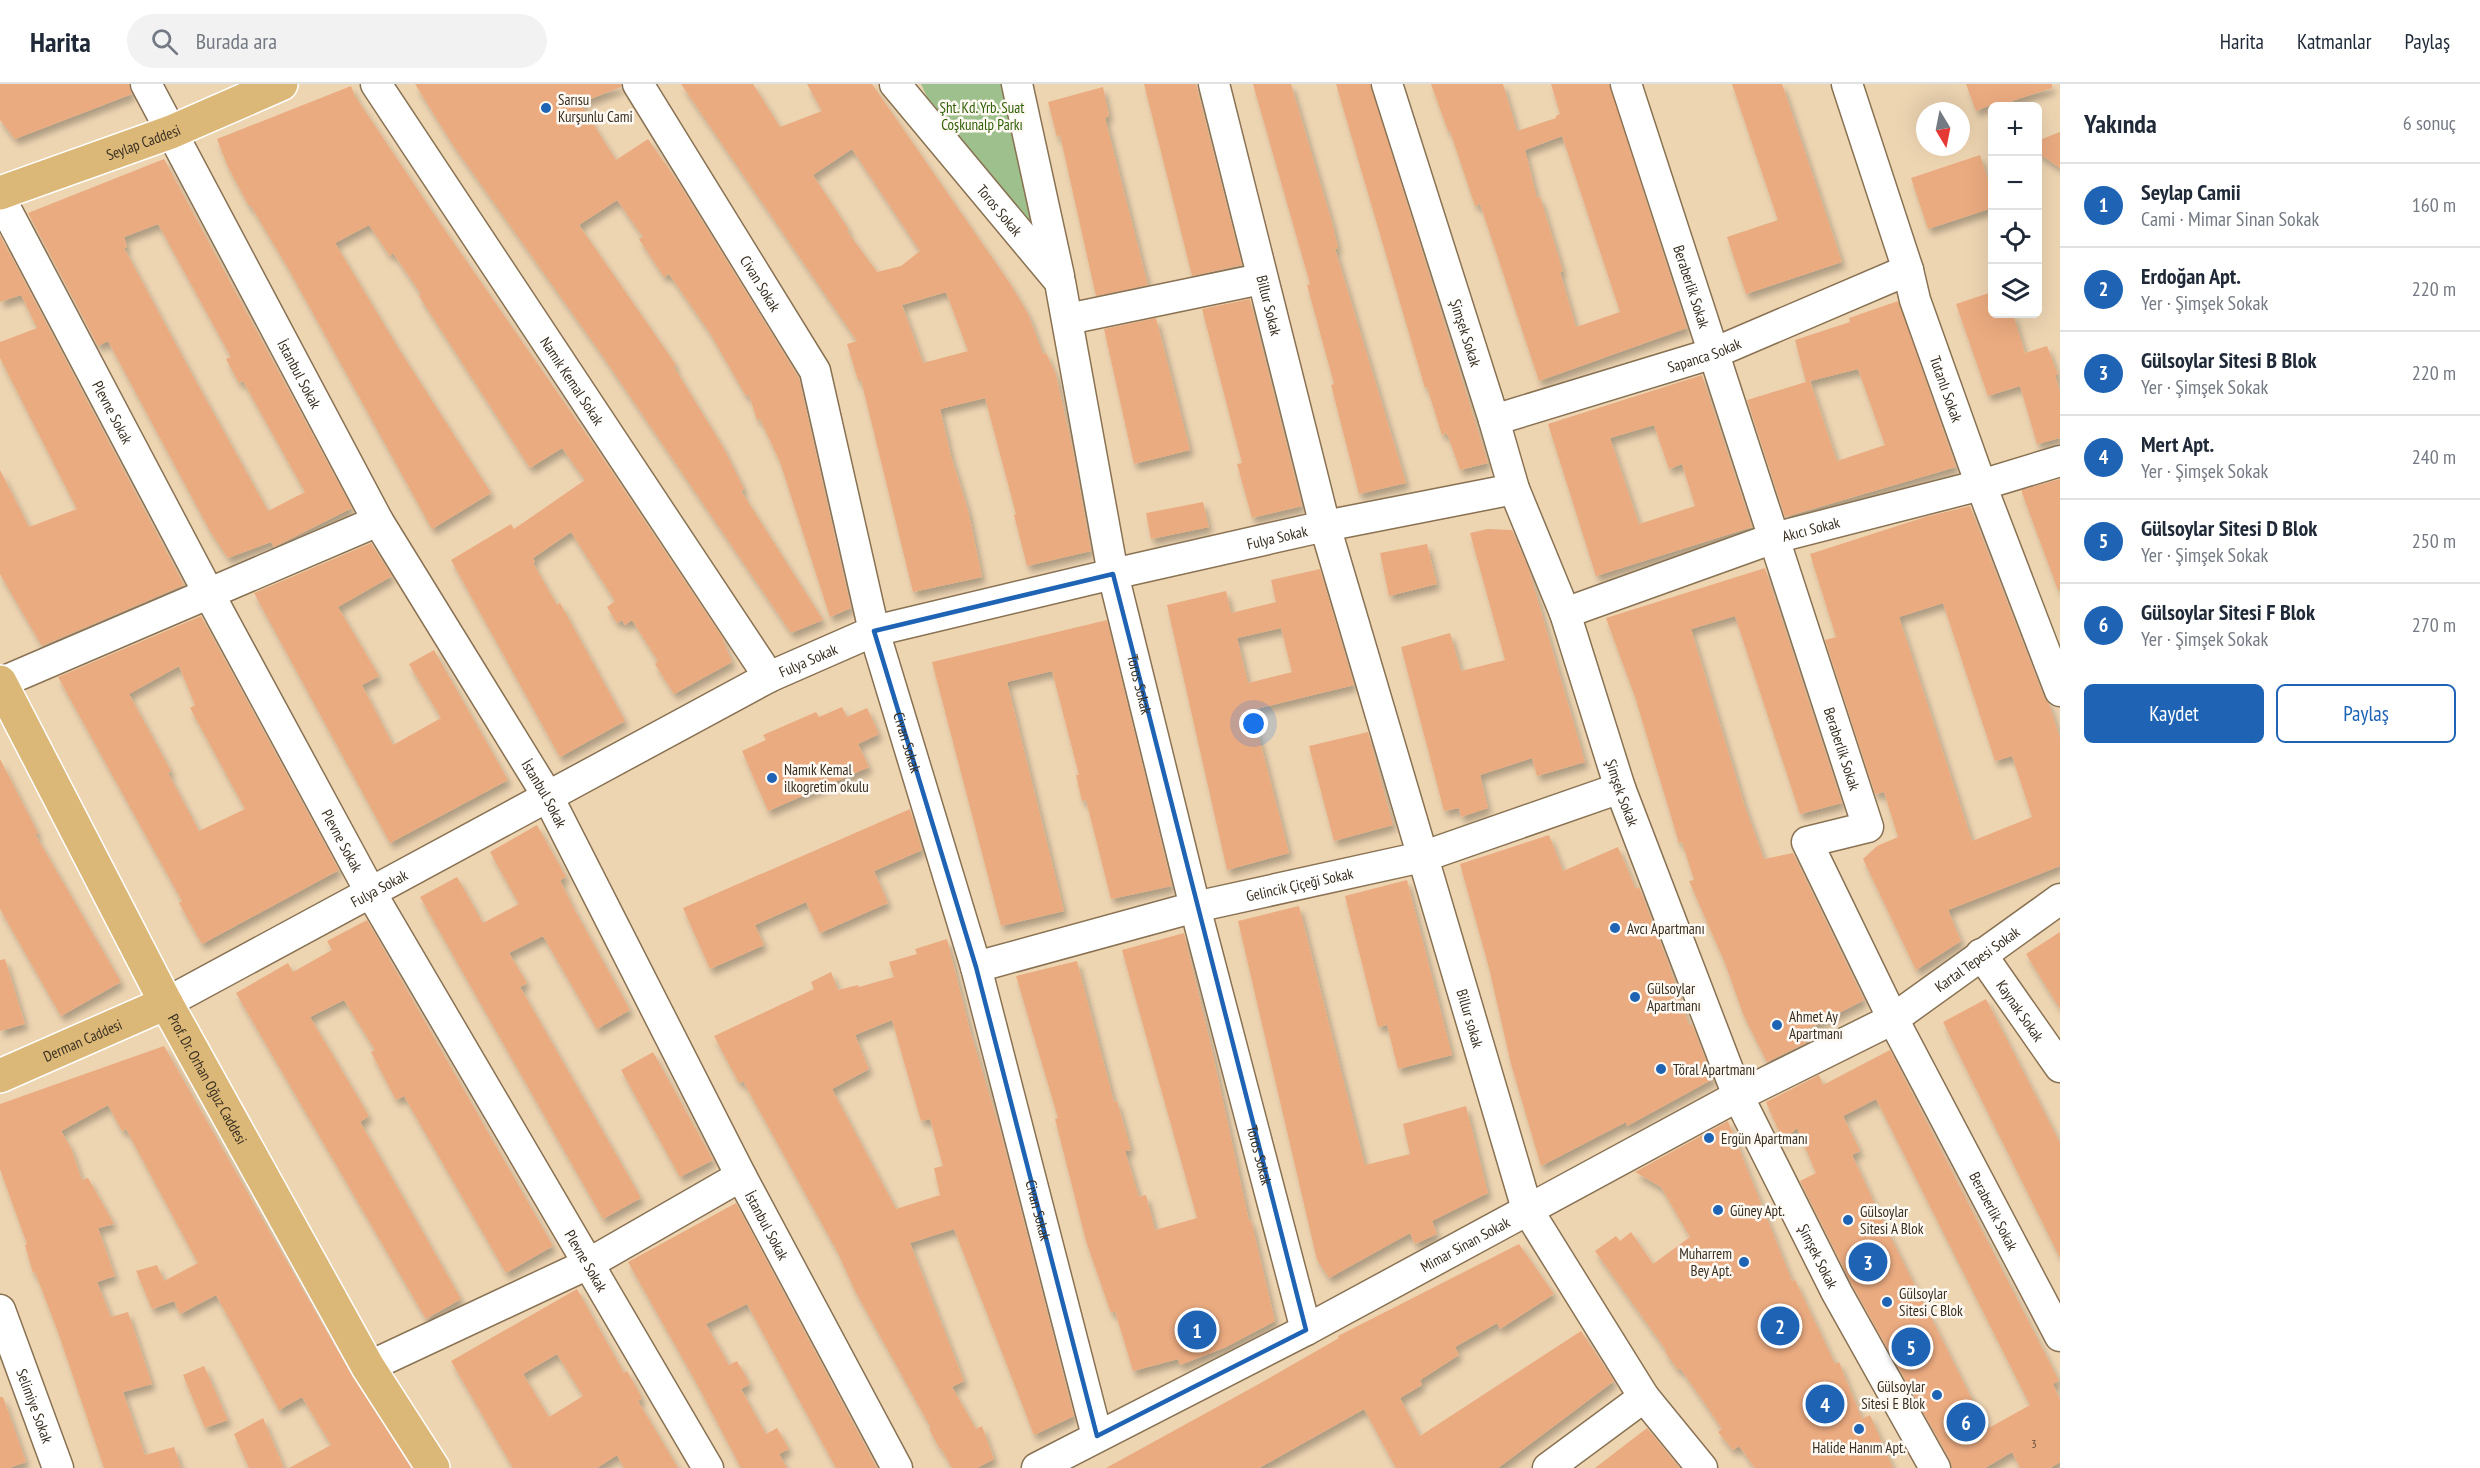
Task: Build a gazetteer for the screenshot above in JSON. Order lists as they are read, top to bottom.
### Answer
{
  "streets": {
    "main road": ["Seylap Caddesi", "Derman Caddesi", "Prof. Dr. Orhan Oğuz Caddesi"],
    "street": [
      "Toros Sokak",
      "Civan Sokak",
      "Beraberlik Sokak",
      "Billur Sokak",
      "Şimşek Sokak",
      "Sapanca Sokak",
      "İstanbul Sokak",
      "Namık Kemal Sokak",
      "Tutanlı Sokak",
      "Plevne Sokak",
      "Akıcı Sokak",
      "Fulya Sokak",
      "Gelincik Çiçeği Sokak",
      "Kartal Tepesi Sokak",
      "Kaynak Sokak",
      "Billur sokak",
      "Mimar Sinan Sokak",
      "Selimiye Sokak"
    ]
  },
  "crossings": [
    ["Seylap Caddesi", "İstanbul Sokak"],
    ["Toros Sokak", "Fulya Sokak"],
    ["Toros Sokak", "Gelincik Çiçeği Sokak"],
    ["Toros Sokak", "Mimar Sinan Sokak"],
    ["Civan Sokak", "Fulya Sokak"],
    ["Civan Sokak", "Gelincik Çiçeği Sokak"],
    ["Civan Sokak", "Mimar Sinan Sokak"],
    ["Beraberlik Sokak", "Sapanca Sokak"],
    ["Beraberlik Sokak", "Akıcı Sokak"],
    ["Beraberlik Sokak", "Kartal Tepesi Sokak"],
    ["Beraberlik Sokak", "Mimar Sinan Sokak"],
    ["Billur Sokak", "Fulya Sokak"],
    ["Billur Sokak", "Billur sokak"],
    ["Şimşek Sokak", "Sapanca Sokak"],
    ["Şimşek Sokak", "Akıcı Sokak"],
    ["Şimşek Sokak", "Fulya Sokak"],
    ["Şimşek Sokak", "Gelincik Çiçeği Sokak"],
    ["Şimşek Sokak", "Mimar Sinan Sokak"],
    ["Sapanca Sokak", "Tutanlı Sokak"],
    ["İstanbul Sokak", "Fulya Sokak"],
    ["Namık Kemal Sokak", "Fulya Sokak"],
    ["Tutanlı Sokak", "Akıcı Sokak"],
    ["Plevne Sokak", "Fulya Sokak"],
    ["Fulya Sokak", "Billur sokak"],
    ["Fulya Sokak", "Derman Caddesi"],
    ["Fulya Sokak", "Prof. Dr. Orhan Oğuz Caddesi"],
    ["Gelincik Çiçeği Sokak", "Billur sokak"],
    ["Kartal Tepesi Sokak", "Kaynak Sokak"],
    ["Kartal Tepesi Sokak", "Mimar Sinan Sokak"],
    ["Billur sokak", "Mimar Sinan Sokak"],
    ["Derman Caddesi", "Prof. Dr. Orhan Oğuz Caddesi"]
  ],
  "parks": ["Şht. Kd. Yrb. Suat Coşkunalp Parkı"],
  "places": [
    "Sarısu Kurşunlu Cami",
    "Namık Kemal ilkogretim okulu",
    "Avcı Apartmanı",
    "Gülsoylar Apartmanı",
    "Ahmet Ay Apartmanı",
    "Töral Apartmanı",
    "Ergün Apartmanı",
    "Güney Apt.",
    "Gülsoylar Sitesi A Blok",
    "Muharrem Bey Apt.",
    "Gülsoylar Sitesi C Blok",
    "Gülsoylar Sitesi E Blok",
    "Halide Hanım Apt."
  ],
  "house_numbers": ["3"],
  "north": "bottom",
  "page": {
    "header": "Harita",
    "search": "Burada ara",
    "nav": ["Harita", "Katmanlar", "Paylaş"],
    "heading": ["Yakında", "6 sonuç"],
    "map_buttons": ["+", "−"],
    "list": [
      {
        "mark": "1",
        "name": "Seylap Camii",
        "note": "Cami · Mimar Sinan Sokak",
        "value": "160 m"
      },
      {
        "mark": "2",
        "name": "Erdoğan Apt.",
        "note": "Yer · Şimşek Sokak",
        "value": "220 m"
      },
      {
        "mark": "3",
        "name": "Gülsoylar Sitesi B Blok",
        "note": "Yer · Şimşek Sokak",
        "value": "220 m"
      },
      {
        "mark": "4",
        "name": "Mert Apt.",
        "note": "Yer · Şimşek Sokak",
        "value": "240 m"
      },
      {
        "mark": "5",
        "name": "Gülsoylar Sitesi D Blok",
        "note": "Yer · Şimşek Sokak",
        "value": "250 m"
      },
      {
        "mark": "6",
        "name": "Gülsoylar Sitesi F Blok",
        "note": "Yer · Şimşek Sokak",
        "value": "270 m"
      }
    ],
    "buttons": ["Kaydet", "Paylaş"],
    "pins": [
      "3",
      "2",
      "1",
      "5",
      "4",
      "6"
    ]
  }
}
